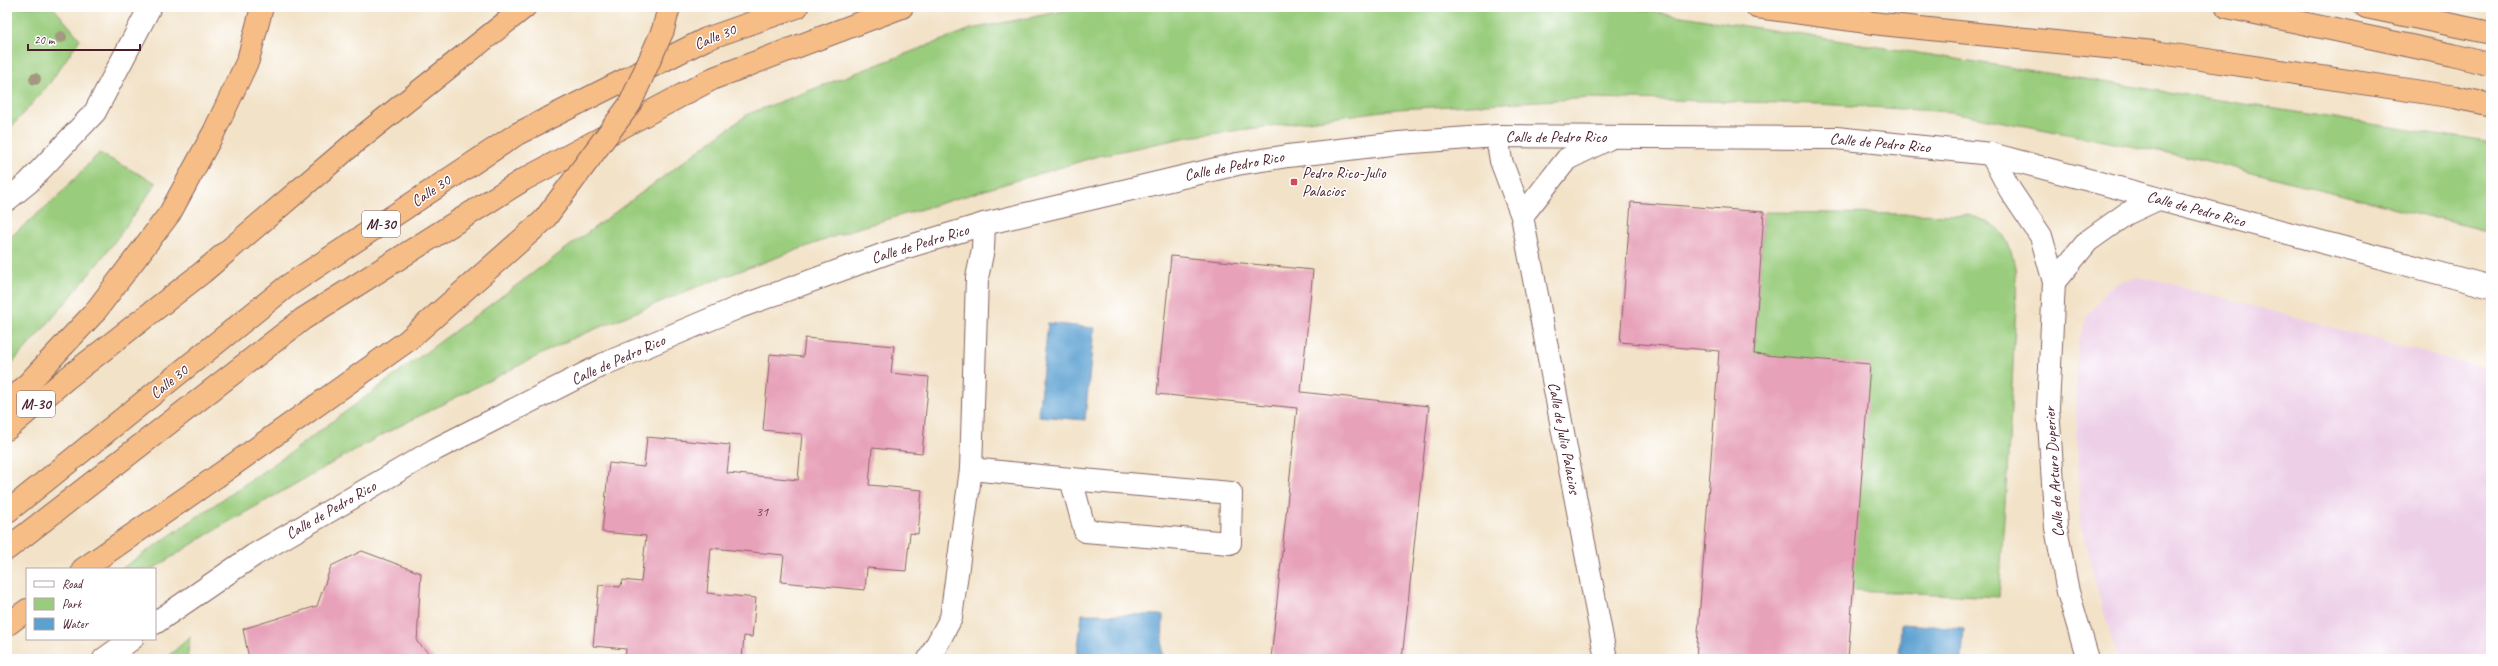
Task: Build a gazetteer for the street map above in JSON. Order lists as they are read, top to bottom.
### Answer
{
  "streets": {
    "highway": ["Calle 30", "M-30"],
    "street": ["Calle de Pedro Rico", "Calle de Julio Palacios", "Calle de Arturo Duperier"]
  },
  "crossings": [
    ["Calle de Pedro Rico", "Calle de Julio Palacios"],
    ["Calle de Pedro Rico", "Calle de Arturo Duperier"]
  ],
  "places": {
    "transit": ["Pedro Rico-Julio Palacios"]
  },
  "house_numbers": ["31"],
  "legend": ["Road", "Park", "Water"],
  "scale_bar": "20 m"
}
